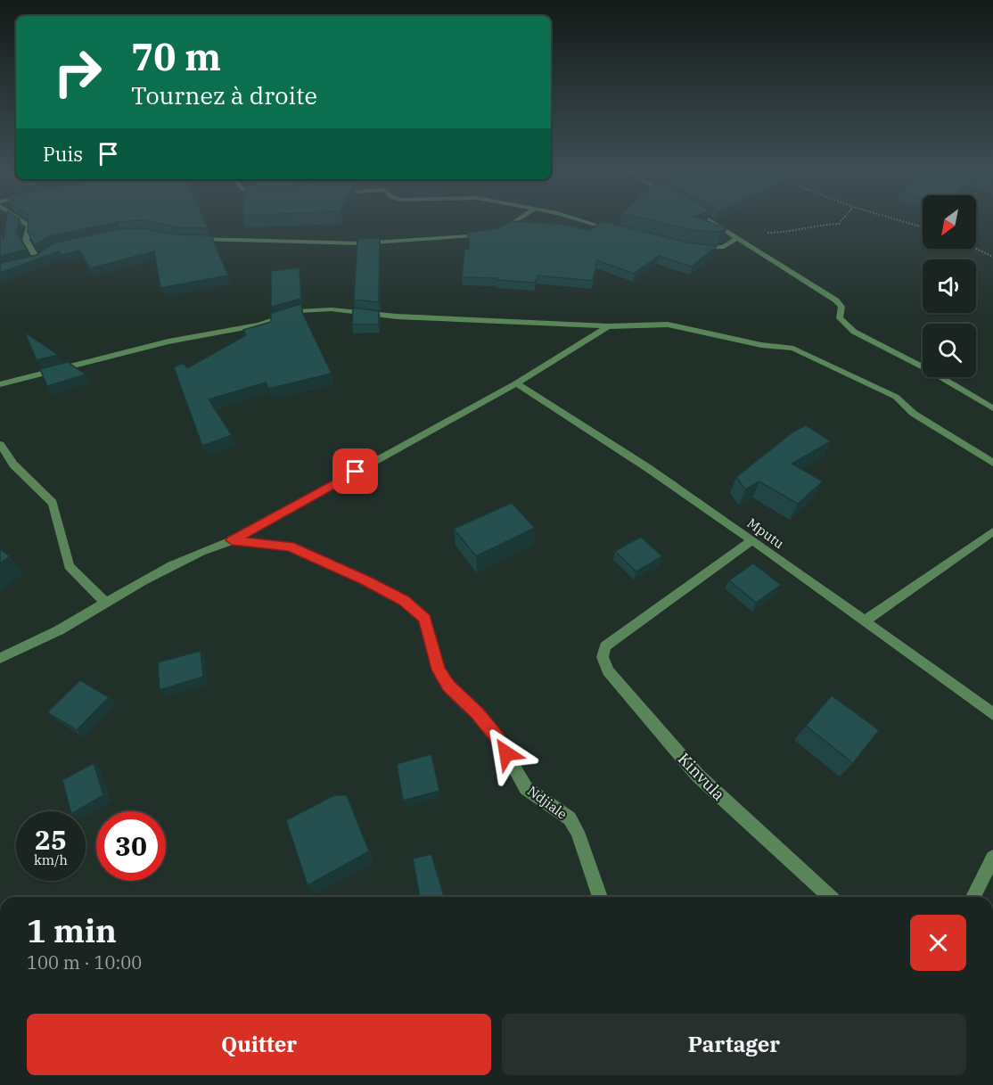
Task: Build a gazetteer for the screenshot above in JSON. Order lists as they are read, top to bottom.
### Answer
{
  "streets": {
    "street": ["Mputu", "Kinvula", "Ndjiale"]
  },
  "crossings": [
    ["Mputu", "Kinvula"]
  ],
  "north": "bottom left",
  "page": {
    "turn": ["70 m", "Tournez à droite"],
    "then": "Puis",
    "speed": "25 km/h",
    "limit": "30",
    "heading": ["1 min", "100 m · 10:00"],
    "buttons": ["Quitter", "Partager"]
  }
}
